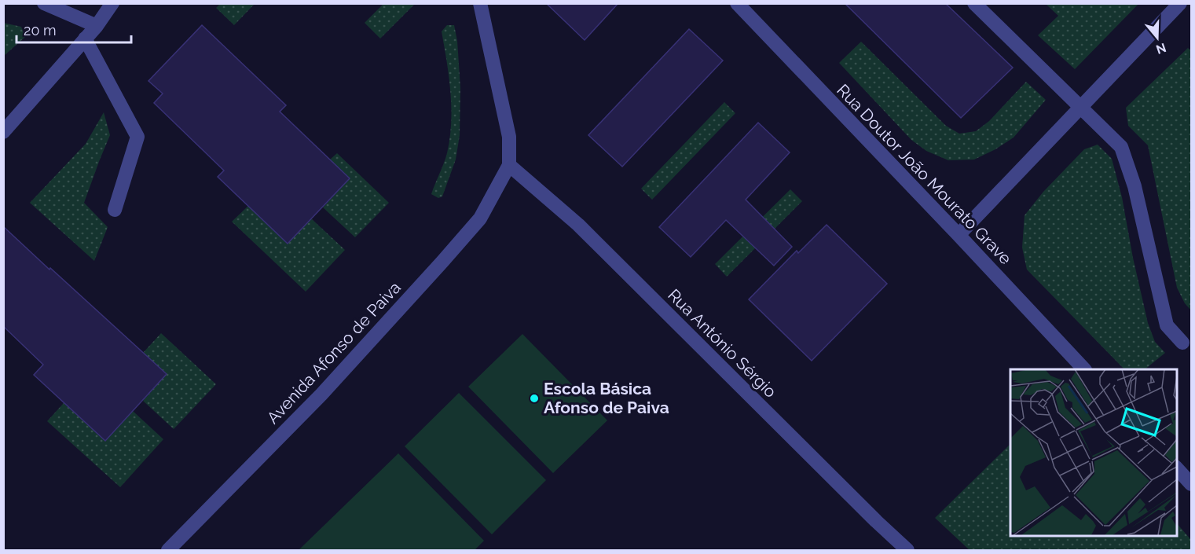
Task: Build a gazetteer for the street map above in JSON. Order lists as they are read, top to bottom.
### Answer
{
  "streets": {
    "street": ["Rua Doutor João Mourato Grave", "Rua António Sérgio", "Avenida Afonso de Paiva"]
  },
  "crossings": [
    ["Rua António Sérgio", "Avenida Afonso de Paiva"]
  ],
  "places": ["Escola Básica Afonso de Paiva"],
  "scale_bar": "20 m",
  "north": "bottom"
}
